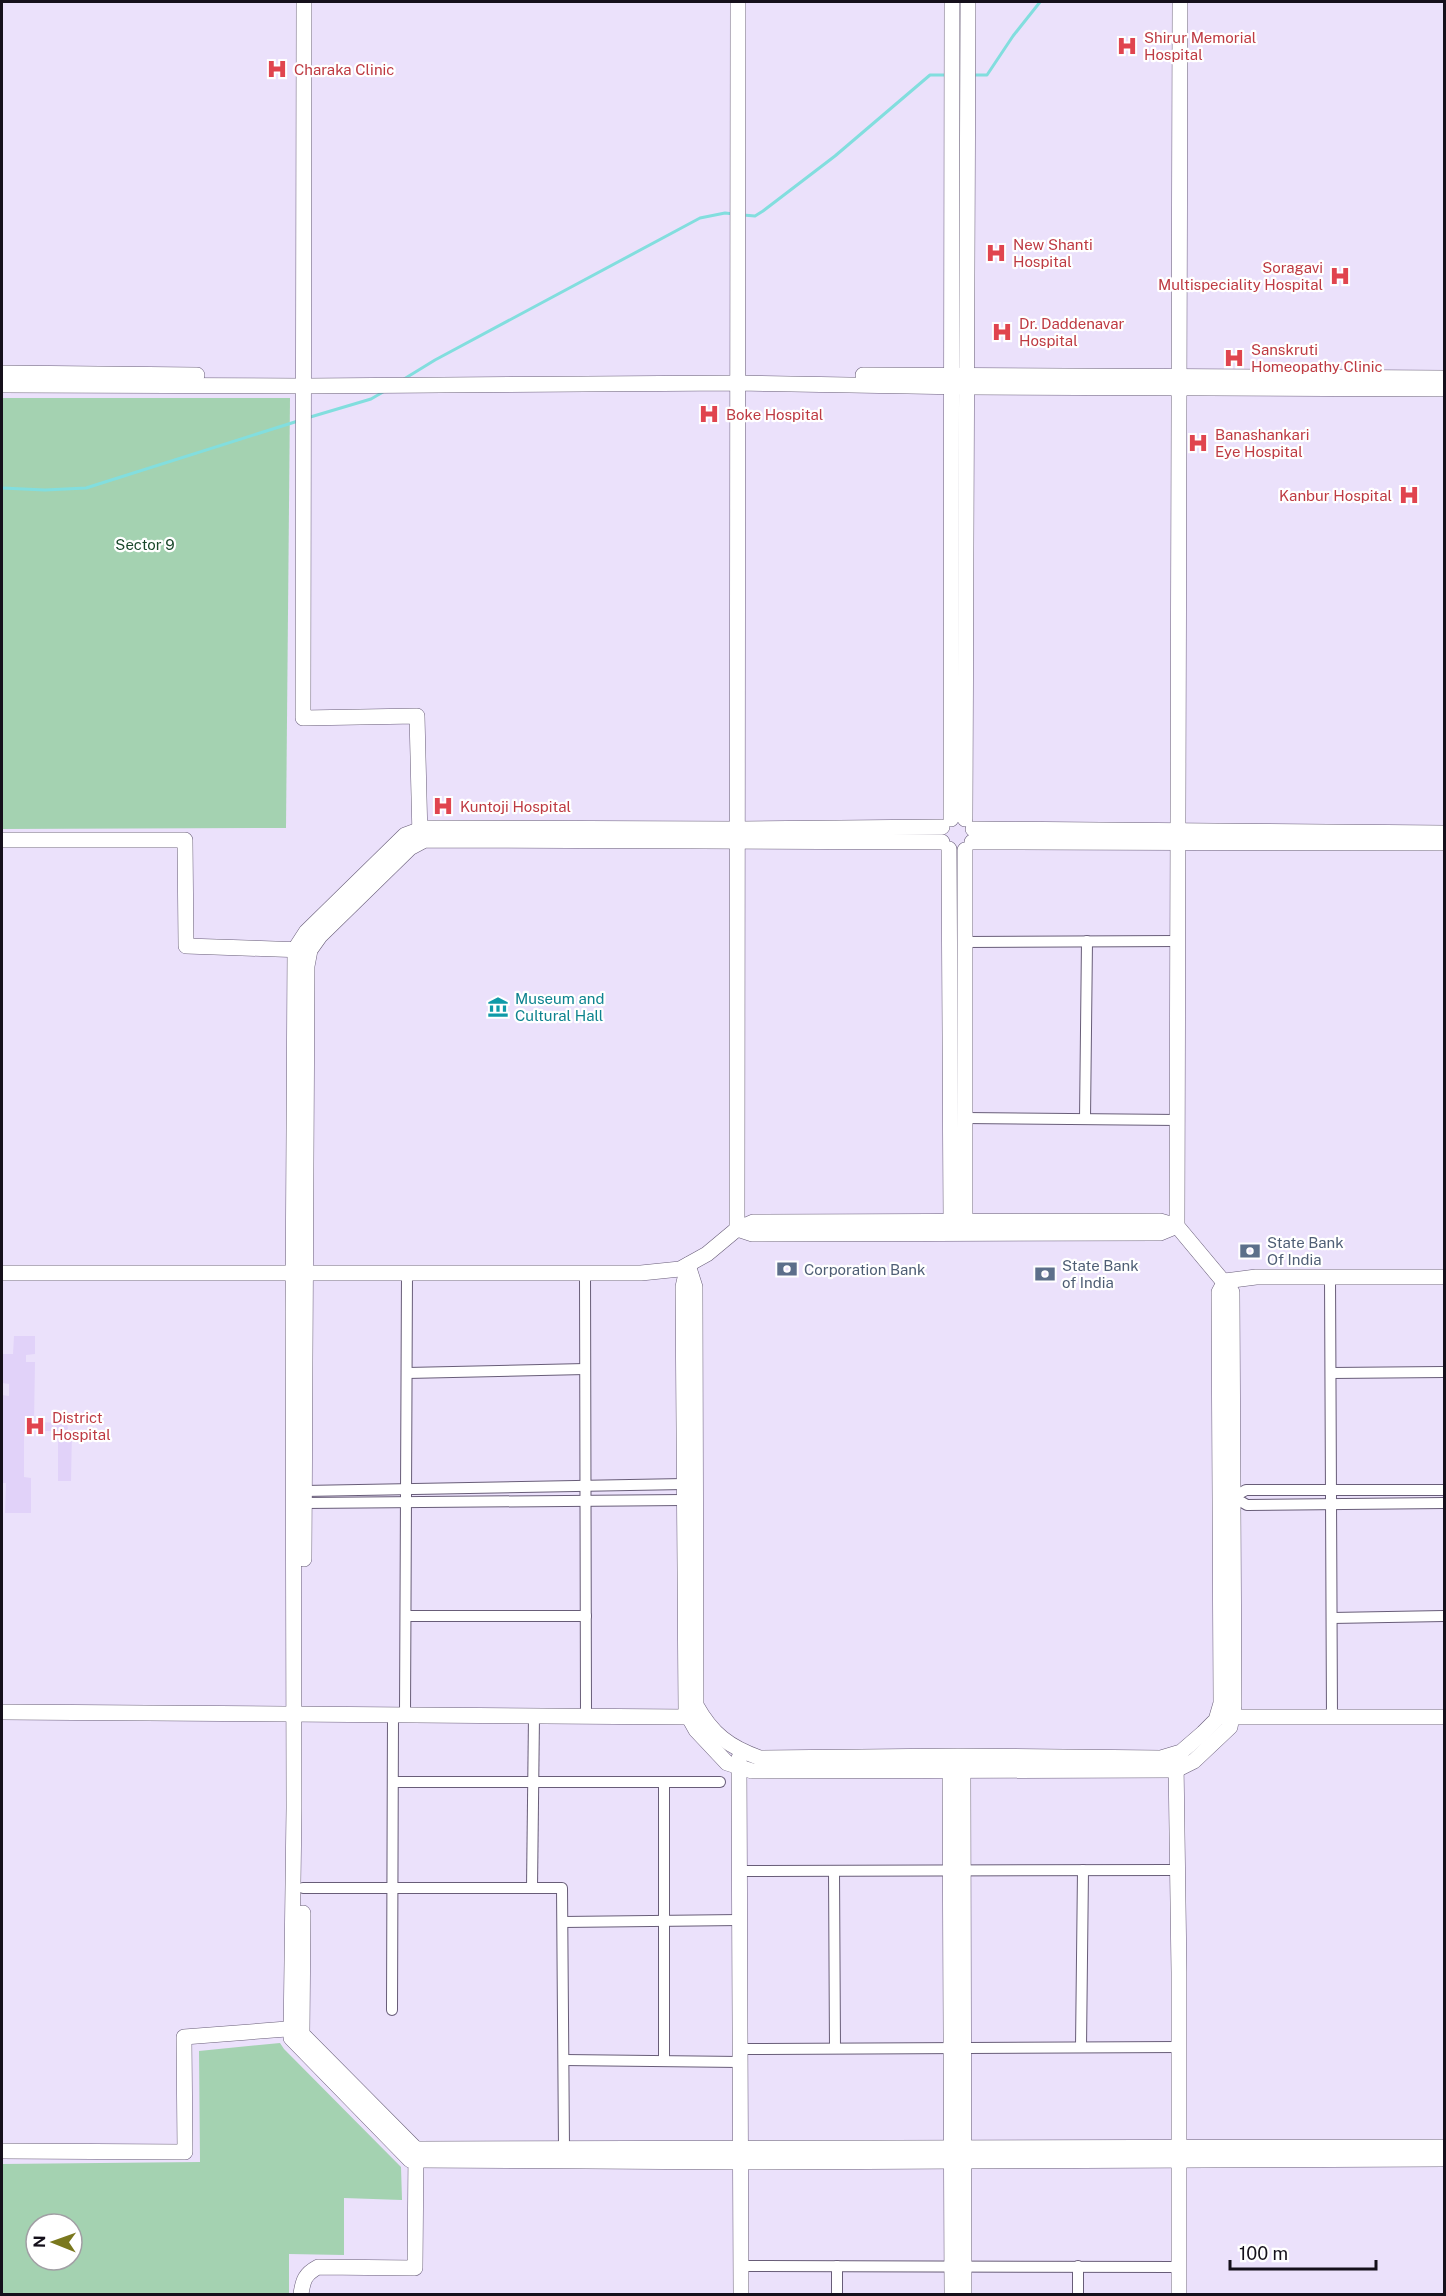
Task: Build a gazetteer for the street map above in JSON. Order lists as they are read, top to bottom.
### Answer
{
  "parks": ["Sector 9"],
  "places": {
    "hospital": [
      "Shirur Memorial Hospital",
      "Charaka Clinic",
      "New Shanti Hospital",
      "Soragavi Multispeciality Hospital",
      "Dr. Daddenavar Hospital",
      "Sanskruti Homeopathy Clinic",
      "Boke Hospital",
      "Banashankari Eye Hospital",
      "Kanbur Hospital",
      "Kuntoji Hospital",
      "District Hospital"
    ],
    "museum": ["Museum and Cultural Hall"],
    "bank": ["State Bank Of India", "Corporation Bank", "State Bank of India"]
  },
  "scale_bar": "100 m",
  "north": "left"
}
